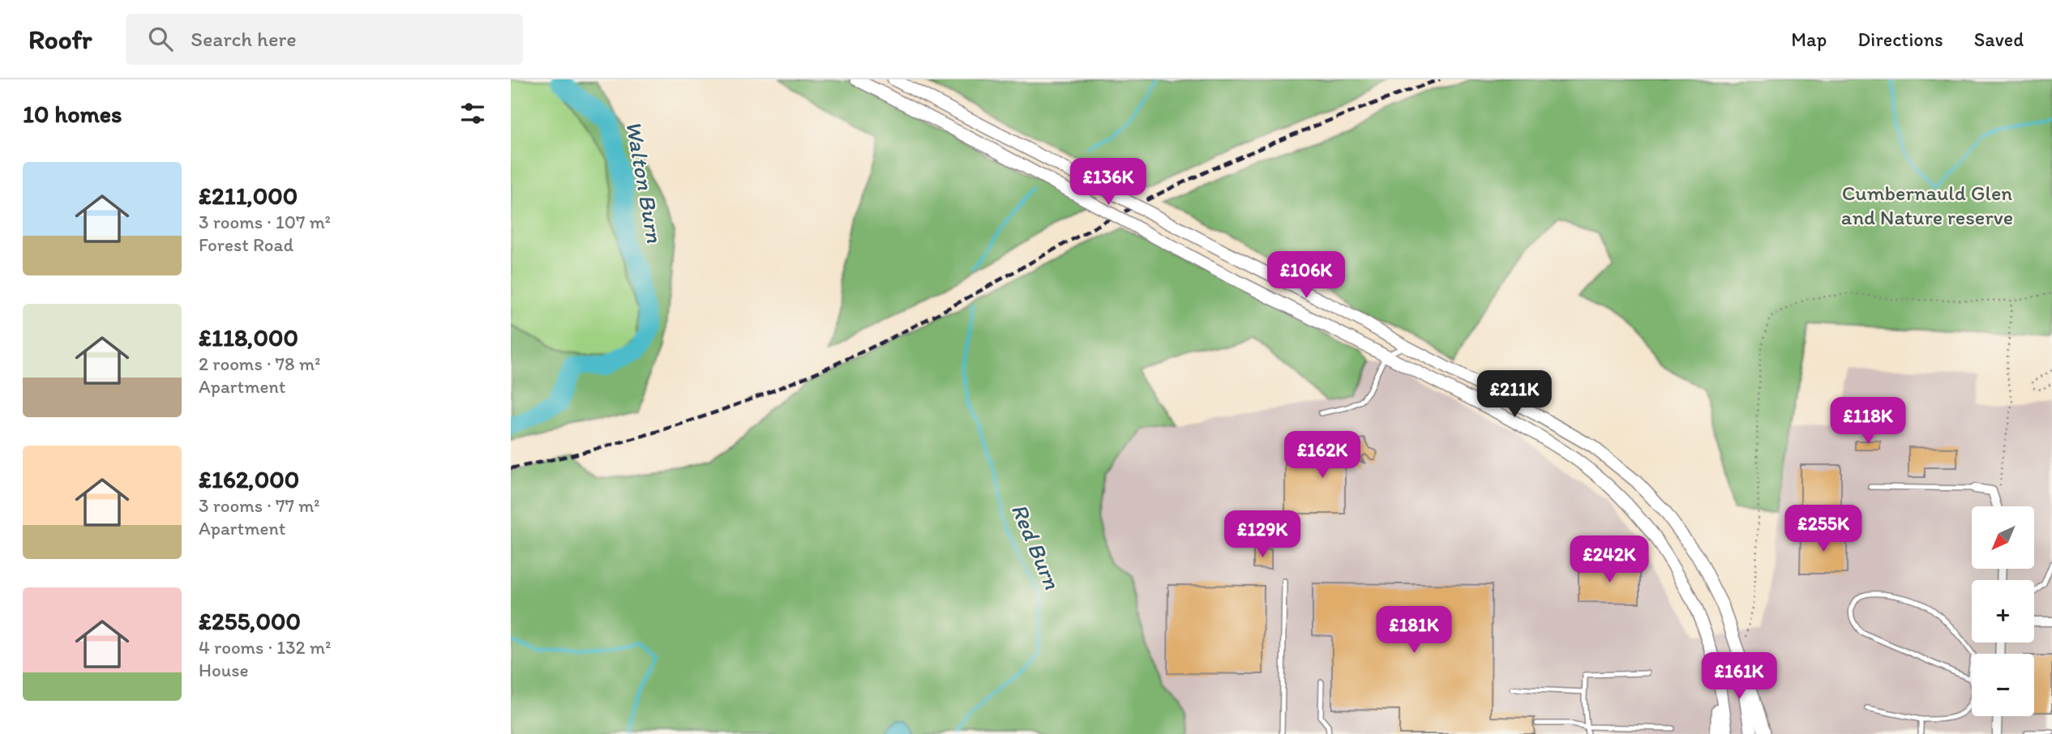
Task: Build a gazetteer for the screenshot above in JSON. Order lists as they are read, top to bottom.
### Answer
{
  "water": ["Walton Burn", "Red Burn"],
  "parks": ["Cumbernauld Glen and Nature reserve"],
  "north": "bottom left",
  "page": {
    "header": "Roofr",
    "search": "Search here",
    "nav": ["Map", "Directions", "Saved"],
    "heading": "10 homes",
    "list": [
      {
        "name": "£211,000",
        "note": "3 rooms · 107 m² · Forest Road"
      },
      {
        "name": "£118,000",
        "note": "2 rooms · 78 m² · Apartment"
      },
      {
        "name": "£162,000",
        "note": "3 rooms · 77 m² · Apartment"
      },
      {
        "name": "£255,000",
        "note": "4 rooms · 132 m² · House"
      }
    ],
    "price": [
      "£136K",
      "£106K",
      "£211K",
      "£118K",
      "£162K",
      "£255K",
      "£129K",
      "£242K",
      "£181K",
      "£161K"
    ],
    "map_buttons": ["+", "−"]
  }
}
